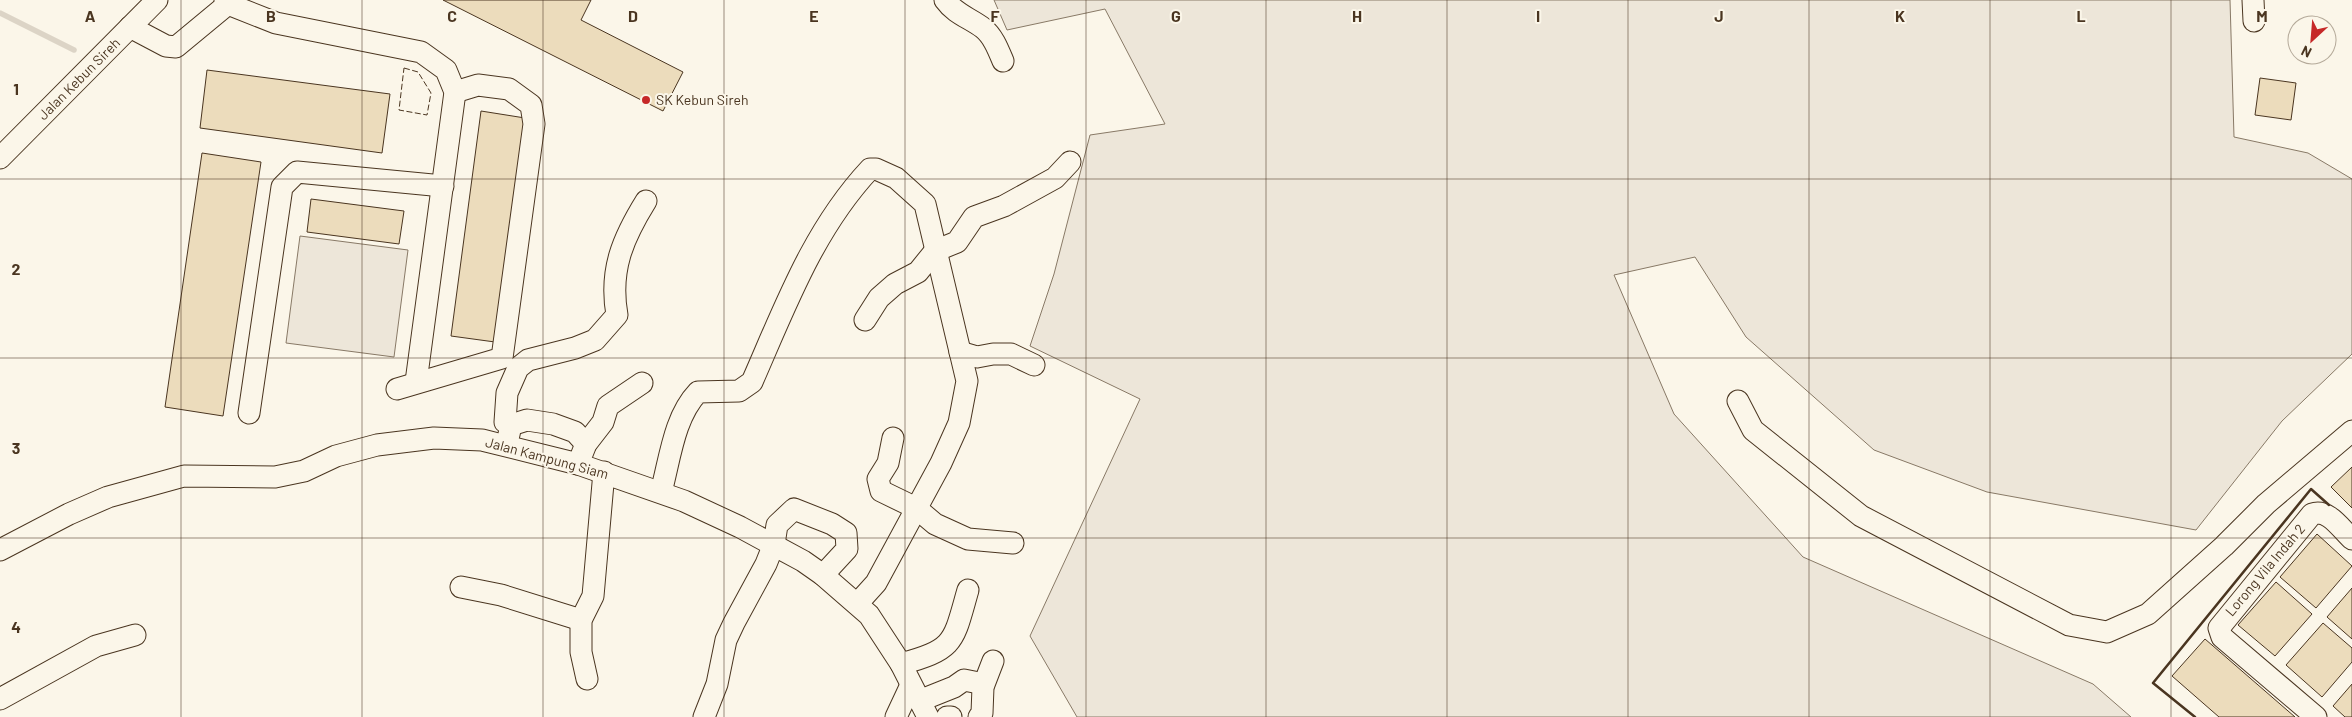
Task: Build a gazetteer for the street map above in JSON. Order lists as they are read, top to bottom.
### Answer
{
  "streets": {
    "street": ["Jalan Kebun Sireh", "Jalan Kampung Siam", "Lorong Vila Indah 2"]
  },
  "places": ["SK Kebun Sireh"],
  "north": "bottom left",
  "grid": {
    "columns": [
      "A",
      "B",
      "C",
      "D",
      "E",
      "F",
      "G",
      "H",
      "I",
      "J",
      "K",
      "L",
      "M"
    ],
    "rows": [
      "1",
      "2",
      "3",
      "4"
    ]
  }
}
